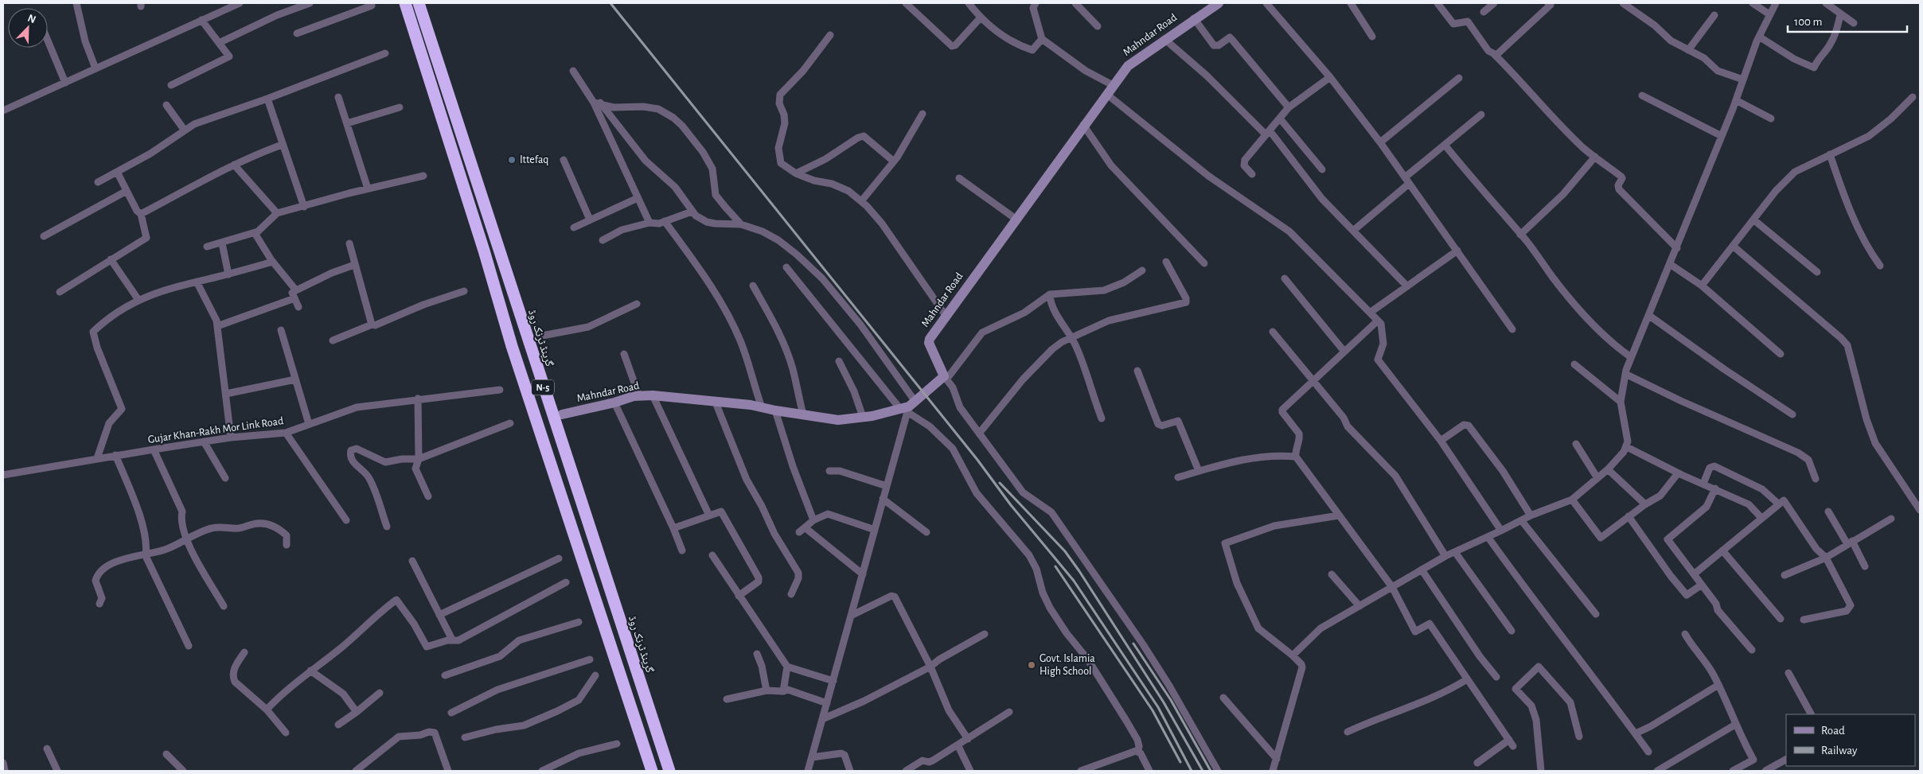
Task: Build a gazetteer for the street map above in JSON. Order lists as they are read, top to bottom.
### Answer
{
  "streets": {
    "highway": ["گرینڈ ٹرنک روڈ", "N-5"],
    "street": ["Mahndar Road", "Gujar Khan-Rakh Mor Link Road"]
  },
  "places": ["Ittefaq", "Govt. Islamia High School"],
  "legend": ["Road", "Railway"],
  "scale_bar": "100 m",
  "north": "top right"
}
